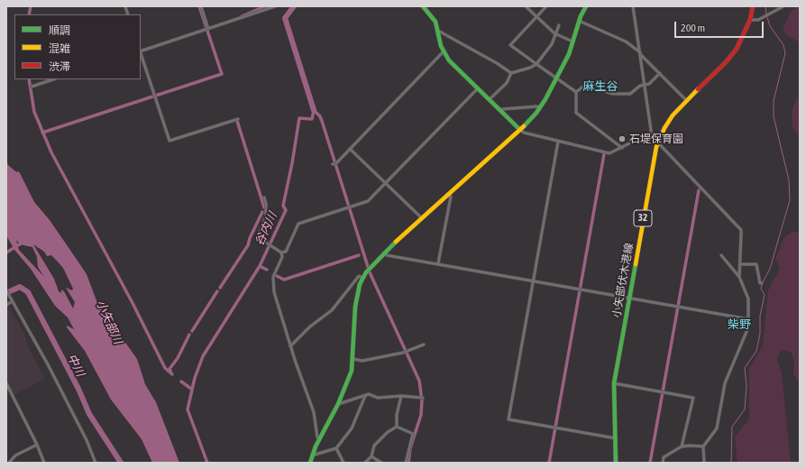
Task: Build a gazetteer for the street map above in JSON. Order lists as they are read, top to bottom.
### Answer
{
  "streets": {
    "street": ["32", "小矢部伏木港線"]
  },
  "districts": ["麻生谷", "柴野"],
  "water": ["谷内川", "小矢部川", "中川"],
  "places": ["石堤保育園"],
  "legend": ["順調", "混雑", "渋滞"],
  "scale_bar": "200 m"
}
